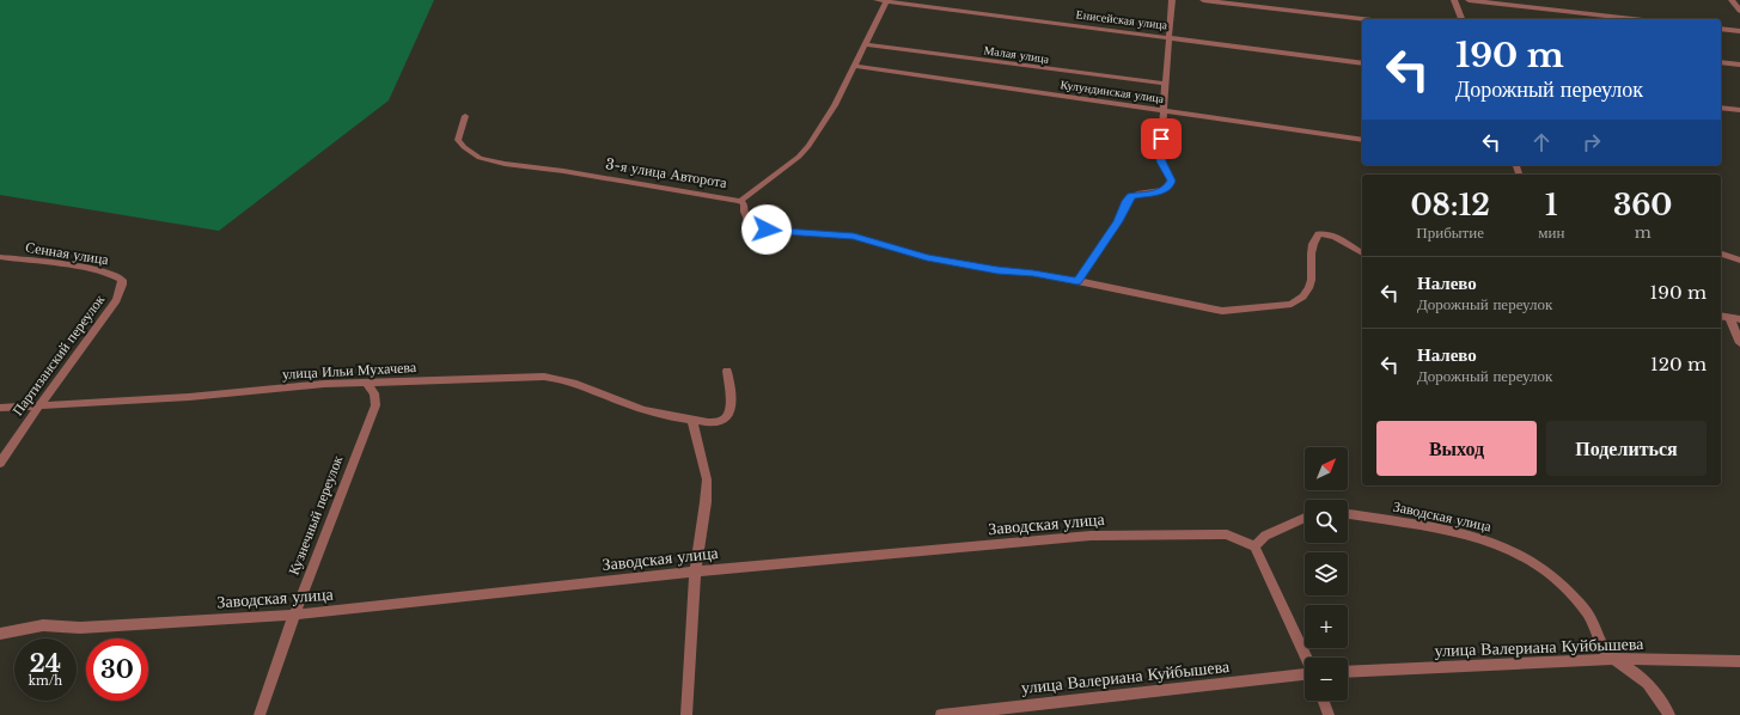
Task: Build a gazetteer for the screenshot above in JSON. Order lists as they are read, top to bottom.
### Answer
{
  "streets": {
    "street": [
      "Енисейская улица",
      "Малая улица",
      "Кулундинская улица",
      "3-я улица Авторота",
      "Сенная улица",
      "Партизанский переулок",
      "улица Ильи Мухачева",
      "Кузнечный переулок",
      "Заводская улица",
      "улица Валериана Куйбышева"
    ]
  },
  "crossings": [
    ["Сенная улица", "Партизанский переулок"],
    ["Партизанский переулок", "улица Ильи Мухачева"],
    ["улица Ильи Мухачева", "Кузнечный переулок"],
    ["Кузнечный переулок", "Заводская улица"],
    ["Заводская улица", "улица Валериана Куйбышева"]
  ],
  "north": "top right",
  "page": {
    "turn": ["190 m", "Дорожный переулок"],
    "eta": [
      "08:12",
      "Прибытие",
      "1",
      "мин",
      "360",
      "m"
    ],
    "list": [
      {
        "name": "Налево",
        "note": "Дорожный переулок",
        "value": "190 m"
      },
      {
        "name": "Налево",
        "note": "Дорожный переулок",
        "value": "120 m"
      }
    ],
    "buttons": ["Выход", "Поделиться"],
    "map_buttons": ["+", "−"],
    "speed": "24 km/h",
    "limit": "30"
  }
}
